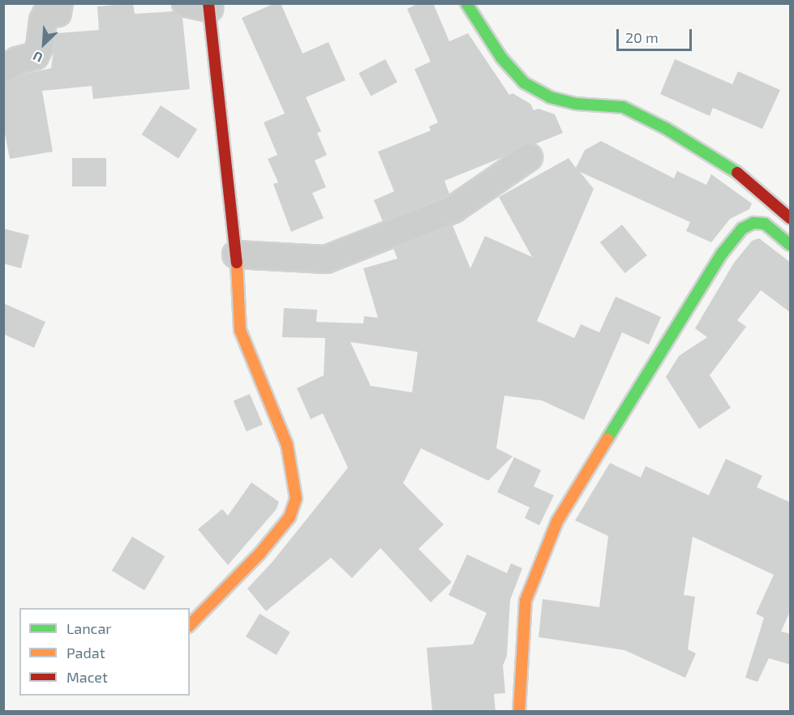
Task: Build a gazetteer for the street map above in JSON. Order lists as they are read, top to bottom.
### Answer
{
  "legend": ["Lancar", "Padat", "Macet"],
  "scale_bar": "20 m",
  "north": "bottom left"
}
